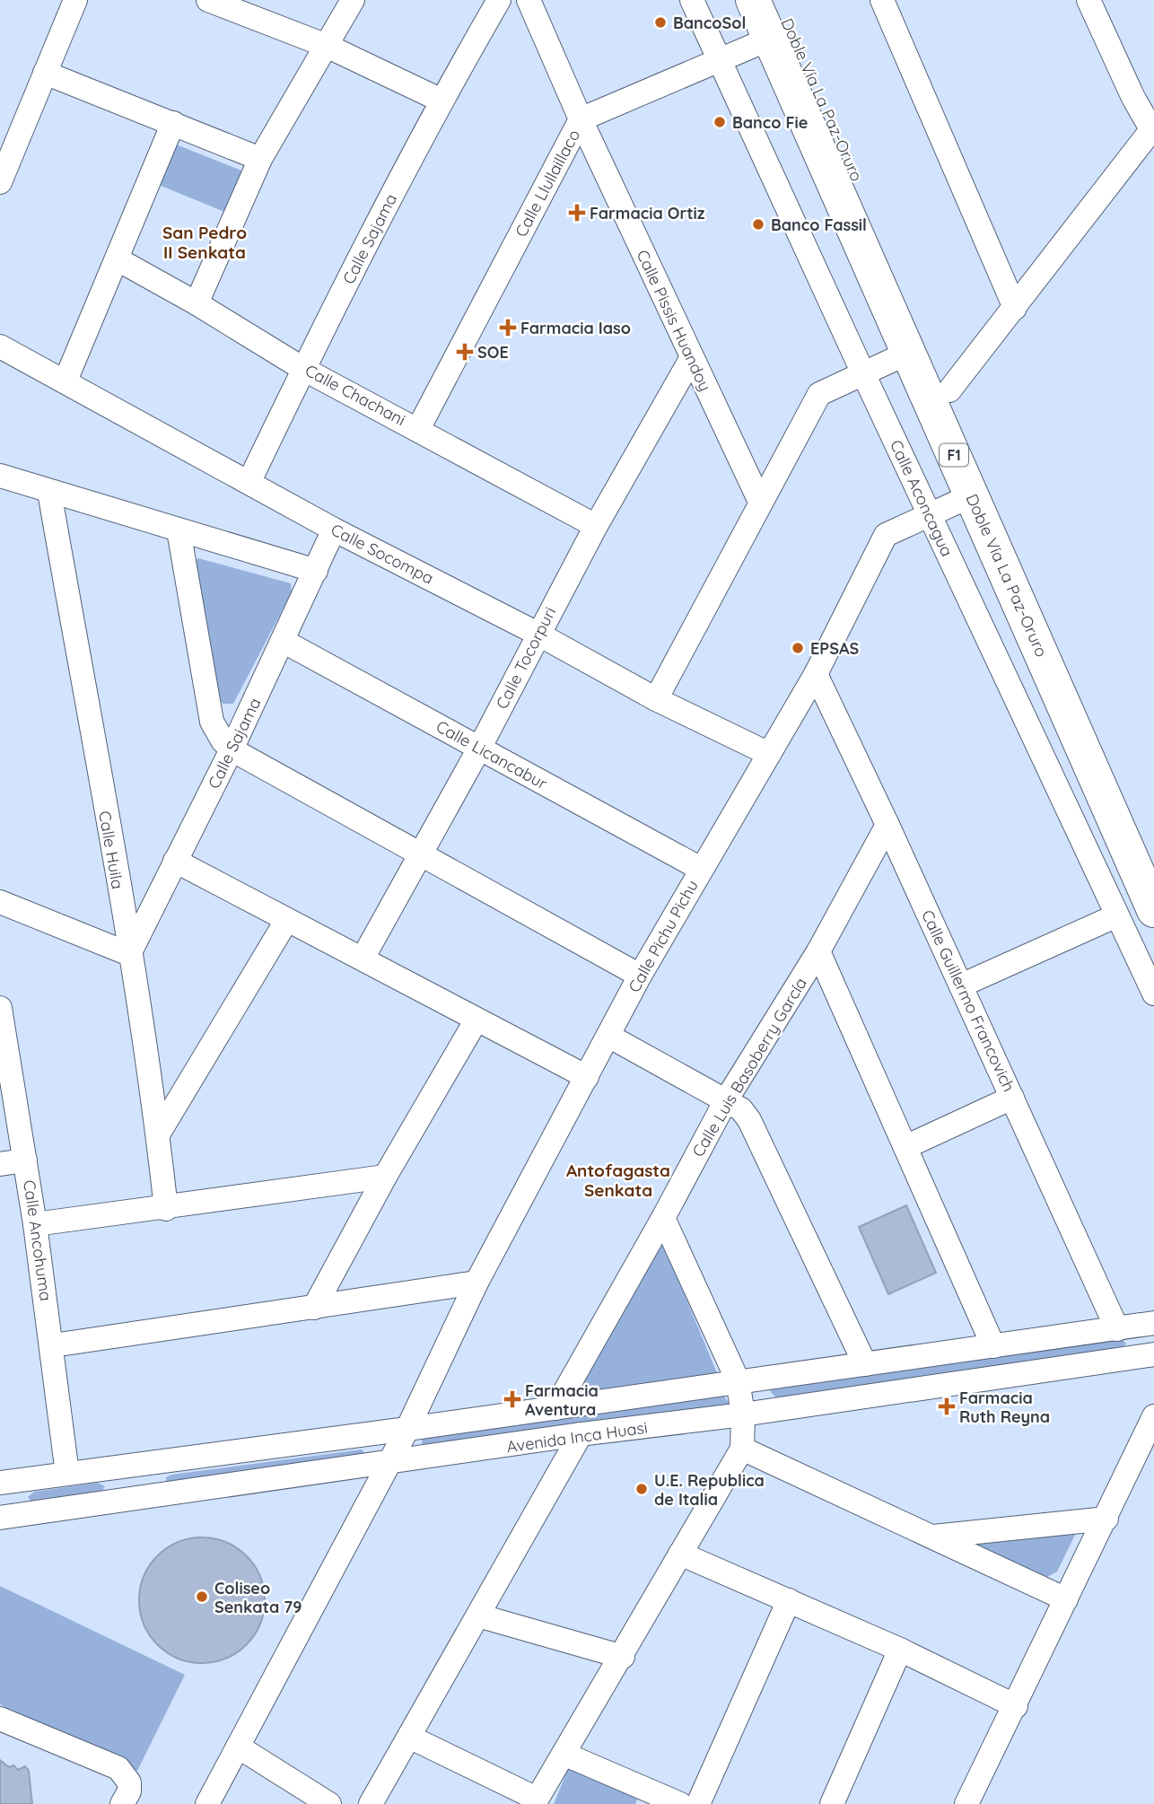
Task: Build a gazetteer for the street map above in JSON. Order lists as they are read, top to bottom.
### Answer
{
  "streets": {
    "highway": ["Doble Vía La Paz-Oruro", "F1"],
    "street": [
      "Calle Llullaillaco",
      "Calle Sajama",
      "Calle Pissis Huandoy",
      "Calle Chachani",
      "Calle Aconcagua",
      "Calle Socompa",
      "Calle Tocorpuri",
      "Calle Licancabur",
      "Calle Huila",
      "Calle Pichu Pichu",
      "Calle Guillermo Francovich",
      "Calle Luis Basoberry García",
      "Calle Ancohuma",
      "Avenida Inca Huasi"
    ]
  },
  "crossings": [
    ["Doble Vía La Paz-Oruro", "Calle Llullaillaco"],
    ["Doble Vía La Paz-Oruro", "Calle Pichu Pichu"],
    ["Calle Llullaillaco", "Calle Pissis Huandoy"],
    ["Calle Llullaillaco", "Calle Chachani"],
    ["Calle Llullaillaco", "Calle Aconcagua"],
    ["Calle Sajama", "Calle Chachani"],
    ["Calle Sajama", "Calle Socompa"],
    ["Calle Sajama", "Calle Licancabur"],
    ["Calle Sajama", "Calle Huila"],
    ["Calle Pissis Huandoy", "Calle Tocorpuri"],
    ["Calle Chachani", "Calle Tocorpuri"],
    ["Calle Aconcagua", "Calle Pichu Pichu"],
    ["Calle Socompa", "Calle Tocorpuri"],
    ["Calle Socompa", "Calle Pichu Pichu"],
    ["Calle Tocorpuri", "Calle Licancabur"],
    ["Calle Licancabur", "Calle Pichu Pichu"],
    ["Calle Pichu Pichu", "Calle Guillermo Francovich"],
    ["Calle Pichu Pichu", "Avenida Inca Huasi"],
    ["Calle Guillermo Francovich", "Calle Luis Basoberry García"],
    ["Calle Guillermo Francovich", "Avenida Inca Huasi"],
    ["Calle Luis Basoberry García", "Avenida Inca Huasi"],
    ["Calle Ancohuma", "Avenida Inca Huasi"]
  ],
  "districts": ["San Pedro II Senkata", "Antofagasta Senkata"],
  "places": {
    "other": [
      "BancoSol",
      "Banco Fie",
      "Banco Fassil",
      "EPSAS",
      "U.E. Republica de Italia",
      "Coliseo Senkata 79"
    ],
    "health": [
      "Farmacia Ortiz",
      "Farmacia Iaso",
      "SOE",
      "Farmacia Aventura",
      "Farmacia Ruth Reyna"
    ]
  }
}
